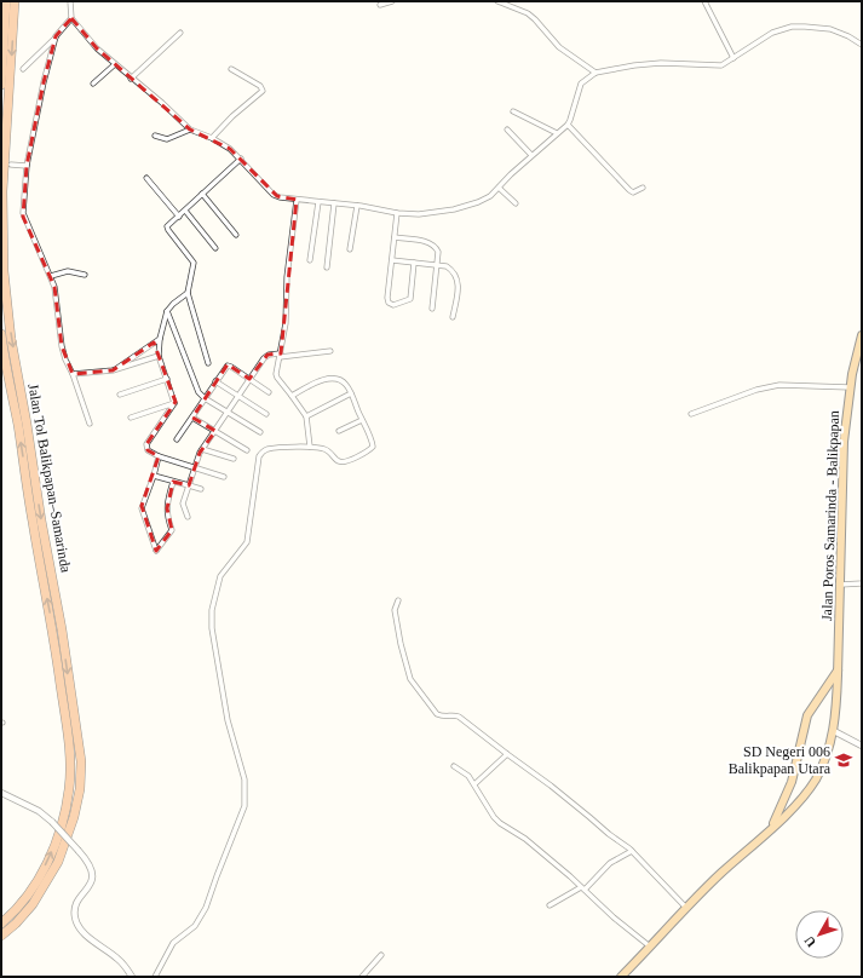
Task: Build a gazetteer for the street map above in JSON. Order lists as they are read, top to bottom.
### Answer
{
  "streets": {
    "highway": ["Jalan Tol Balikpapan–Samarinda", "Jalan Poros Samarinda - Balikpapan"]
  },
  "places": {
    "school or university": ["SD Negeri 006 Balikpapan Utara"]
  },
  "north": "bottom left"
}
